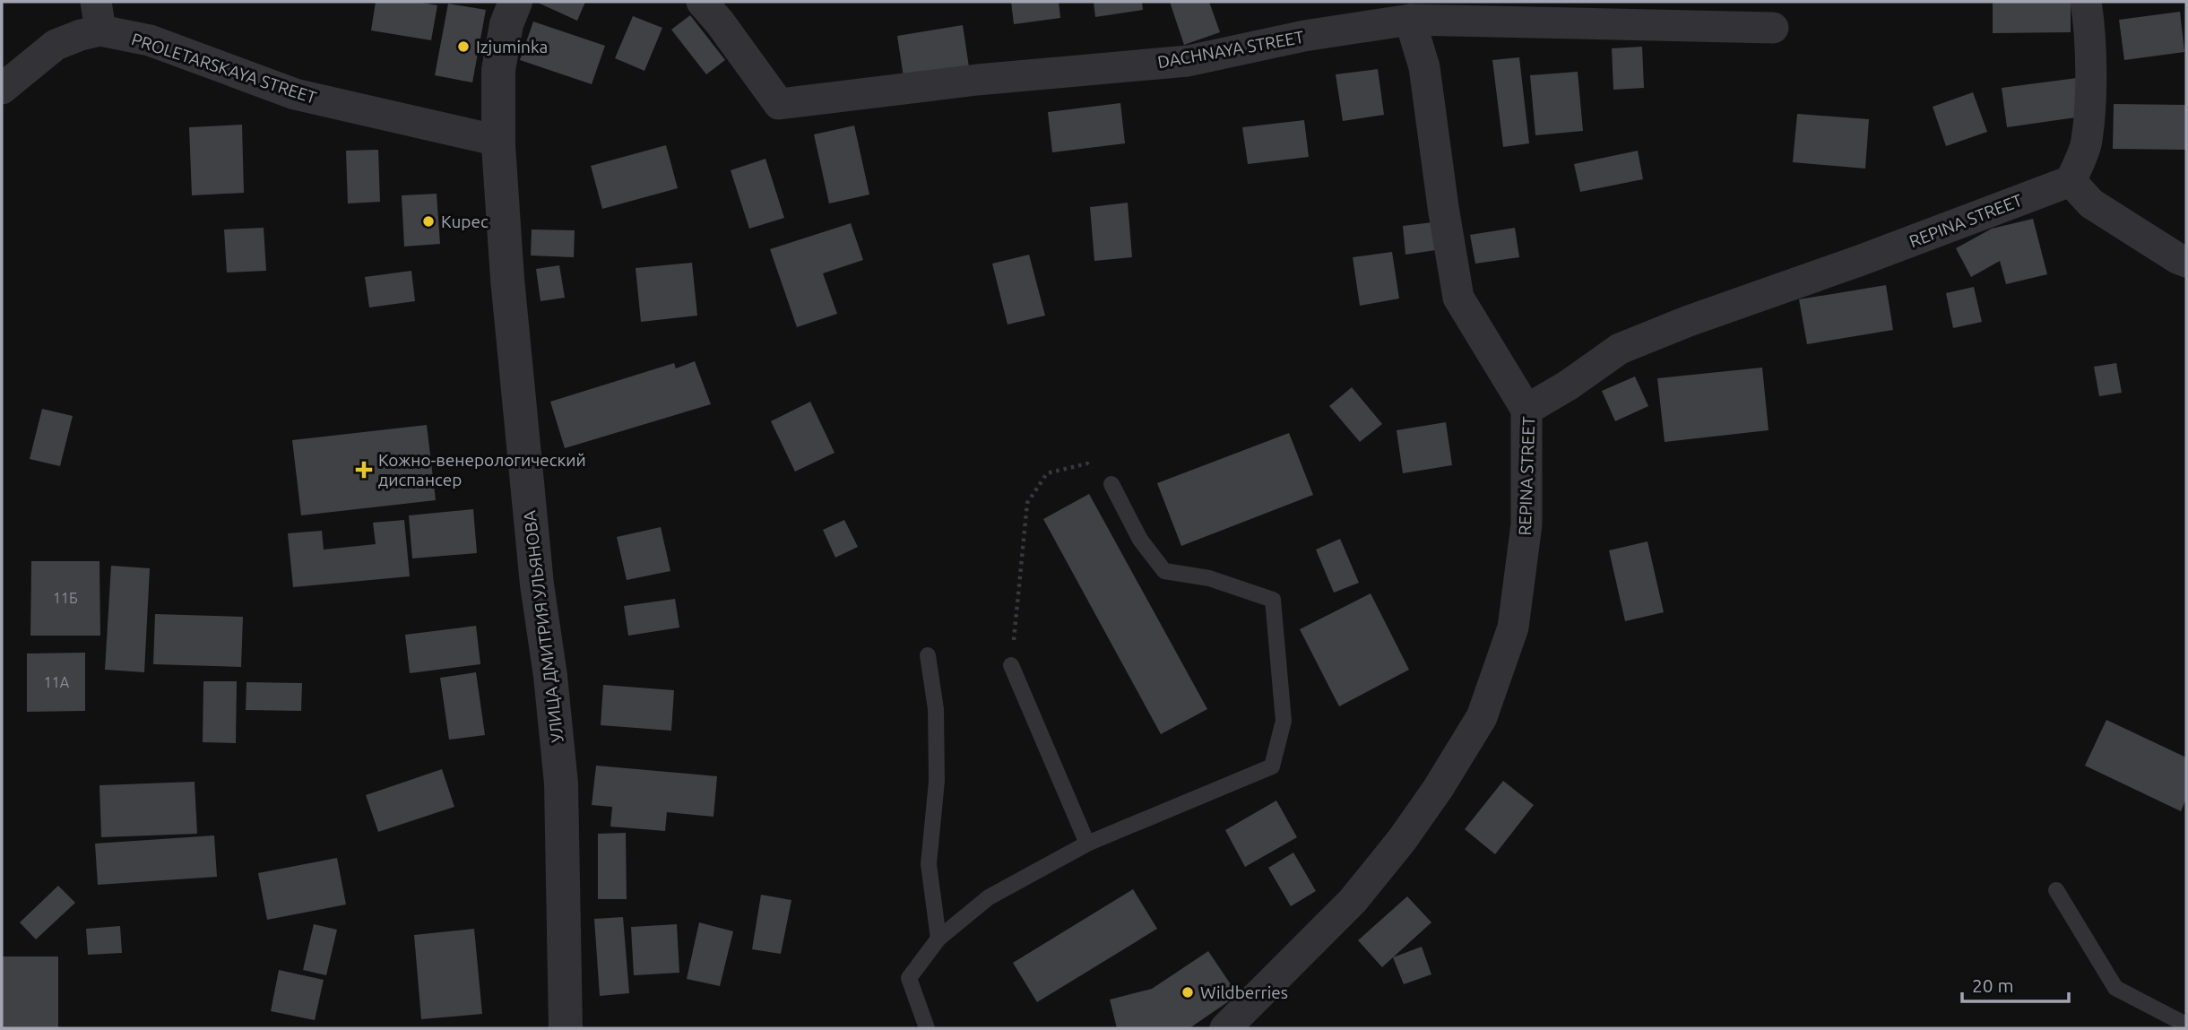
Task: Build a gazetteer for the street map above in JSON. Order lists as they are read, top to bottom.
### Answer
{
  "streets": {
    "street": [
      "DACHNAYA STREET",
      "PROLETARSKAYA STREET",
      "REPINA STREET",
      "УЛИЦА ДМИТРИЯ УЛЬЯНОВА"
    ]
  },
  "crossings": [
    ["PROLETARSKAYA STREET", "УЛИЦА ДМИТРИЯ УЛЬЯНОВА"]
  ],
  "places": {
    "other": ["Izjuminka", "Kupec", "Wildberries"],
    "health": ["Кожно-венерологический диспансер"]
  },
  "house_numbers": ["11Б", "11А"],
  "scale_bar": "20 m"
}
